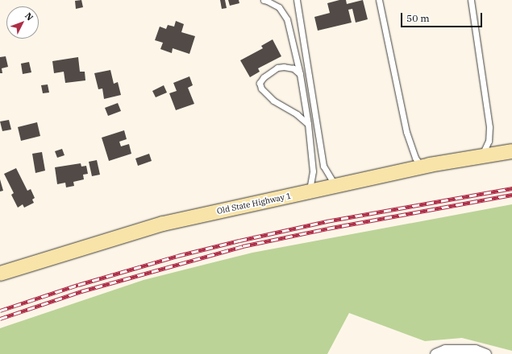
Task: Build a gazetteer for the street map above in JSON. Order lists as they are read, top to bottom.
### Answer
{
  "streets": {
    "main road": ["Old State Highway 1"]
  },
  "scale_bar": "50 m",
  "north": "top right"
}
